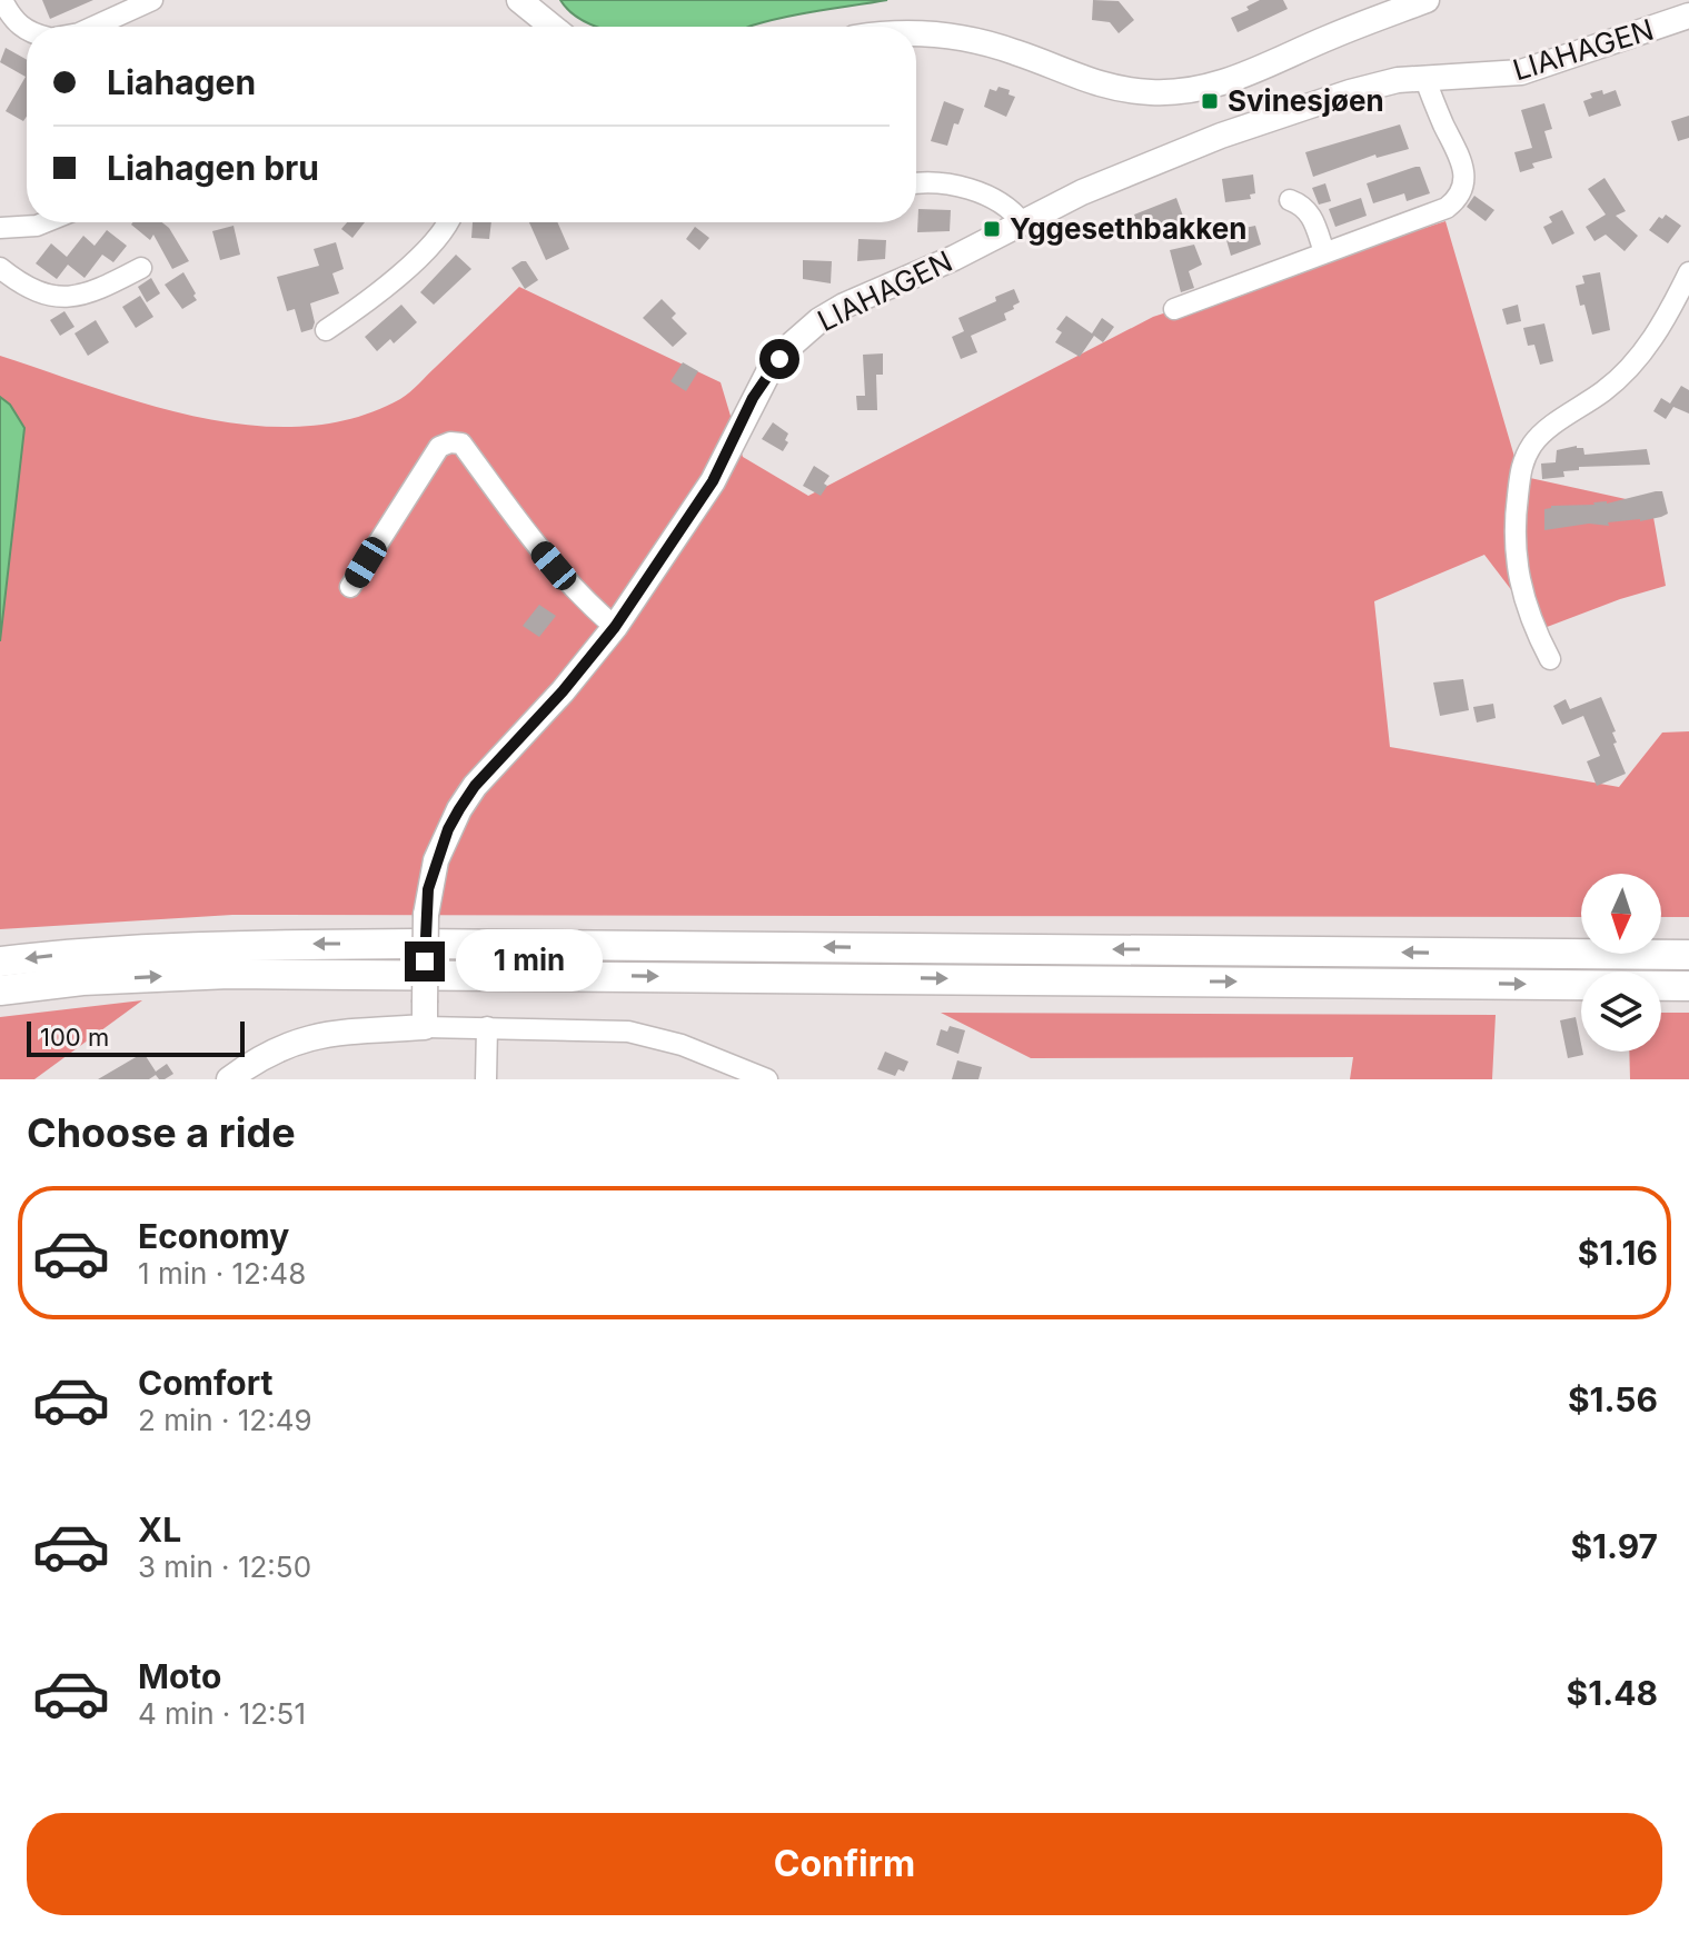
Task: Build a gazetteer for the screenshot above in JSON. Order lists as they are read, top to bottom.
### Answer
{
  "streets": {
    "main road": ["LIAHAGEN"]
  },
  "places": {
    "transit": ["Svinesjøen", "Yggesethbakken"]
  },
  "scale_bar": "100 m",
  "north": "bottom",
  "page": {
    "banner": ["Liahagen", "Liahagen bru"],
    "bubble": "1 min",
    "scale": "100 m",
    "heading": "Choose a ride",
    "list": [
      {
        "name": "Economy",
        "note": "1 min · 12:48",
        "value": "$1.16"
      },
      {
        "name": "Comfort",
        "note": "2 min · 12:49",
        "value": "$1.56"
      },
      {
        "name": "XL",
        "note": "3 min · 12:50",
        "value": "$1.97"
      },
      {
        "name": "Moto",
        "note": "4 min · 12:51",
        "value": "$1.48"
      }
    ],
    "buttons": "Confirm"
  }
}
